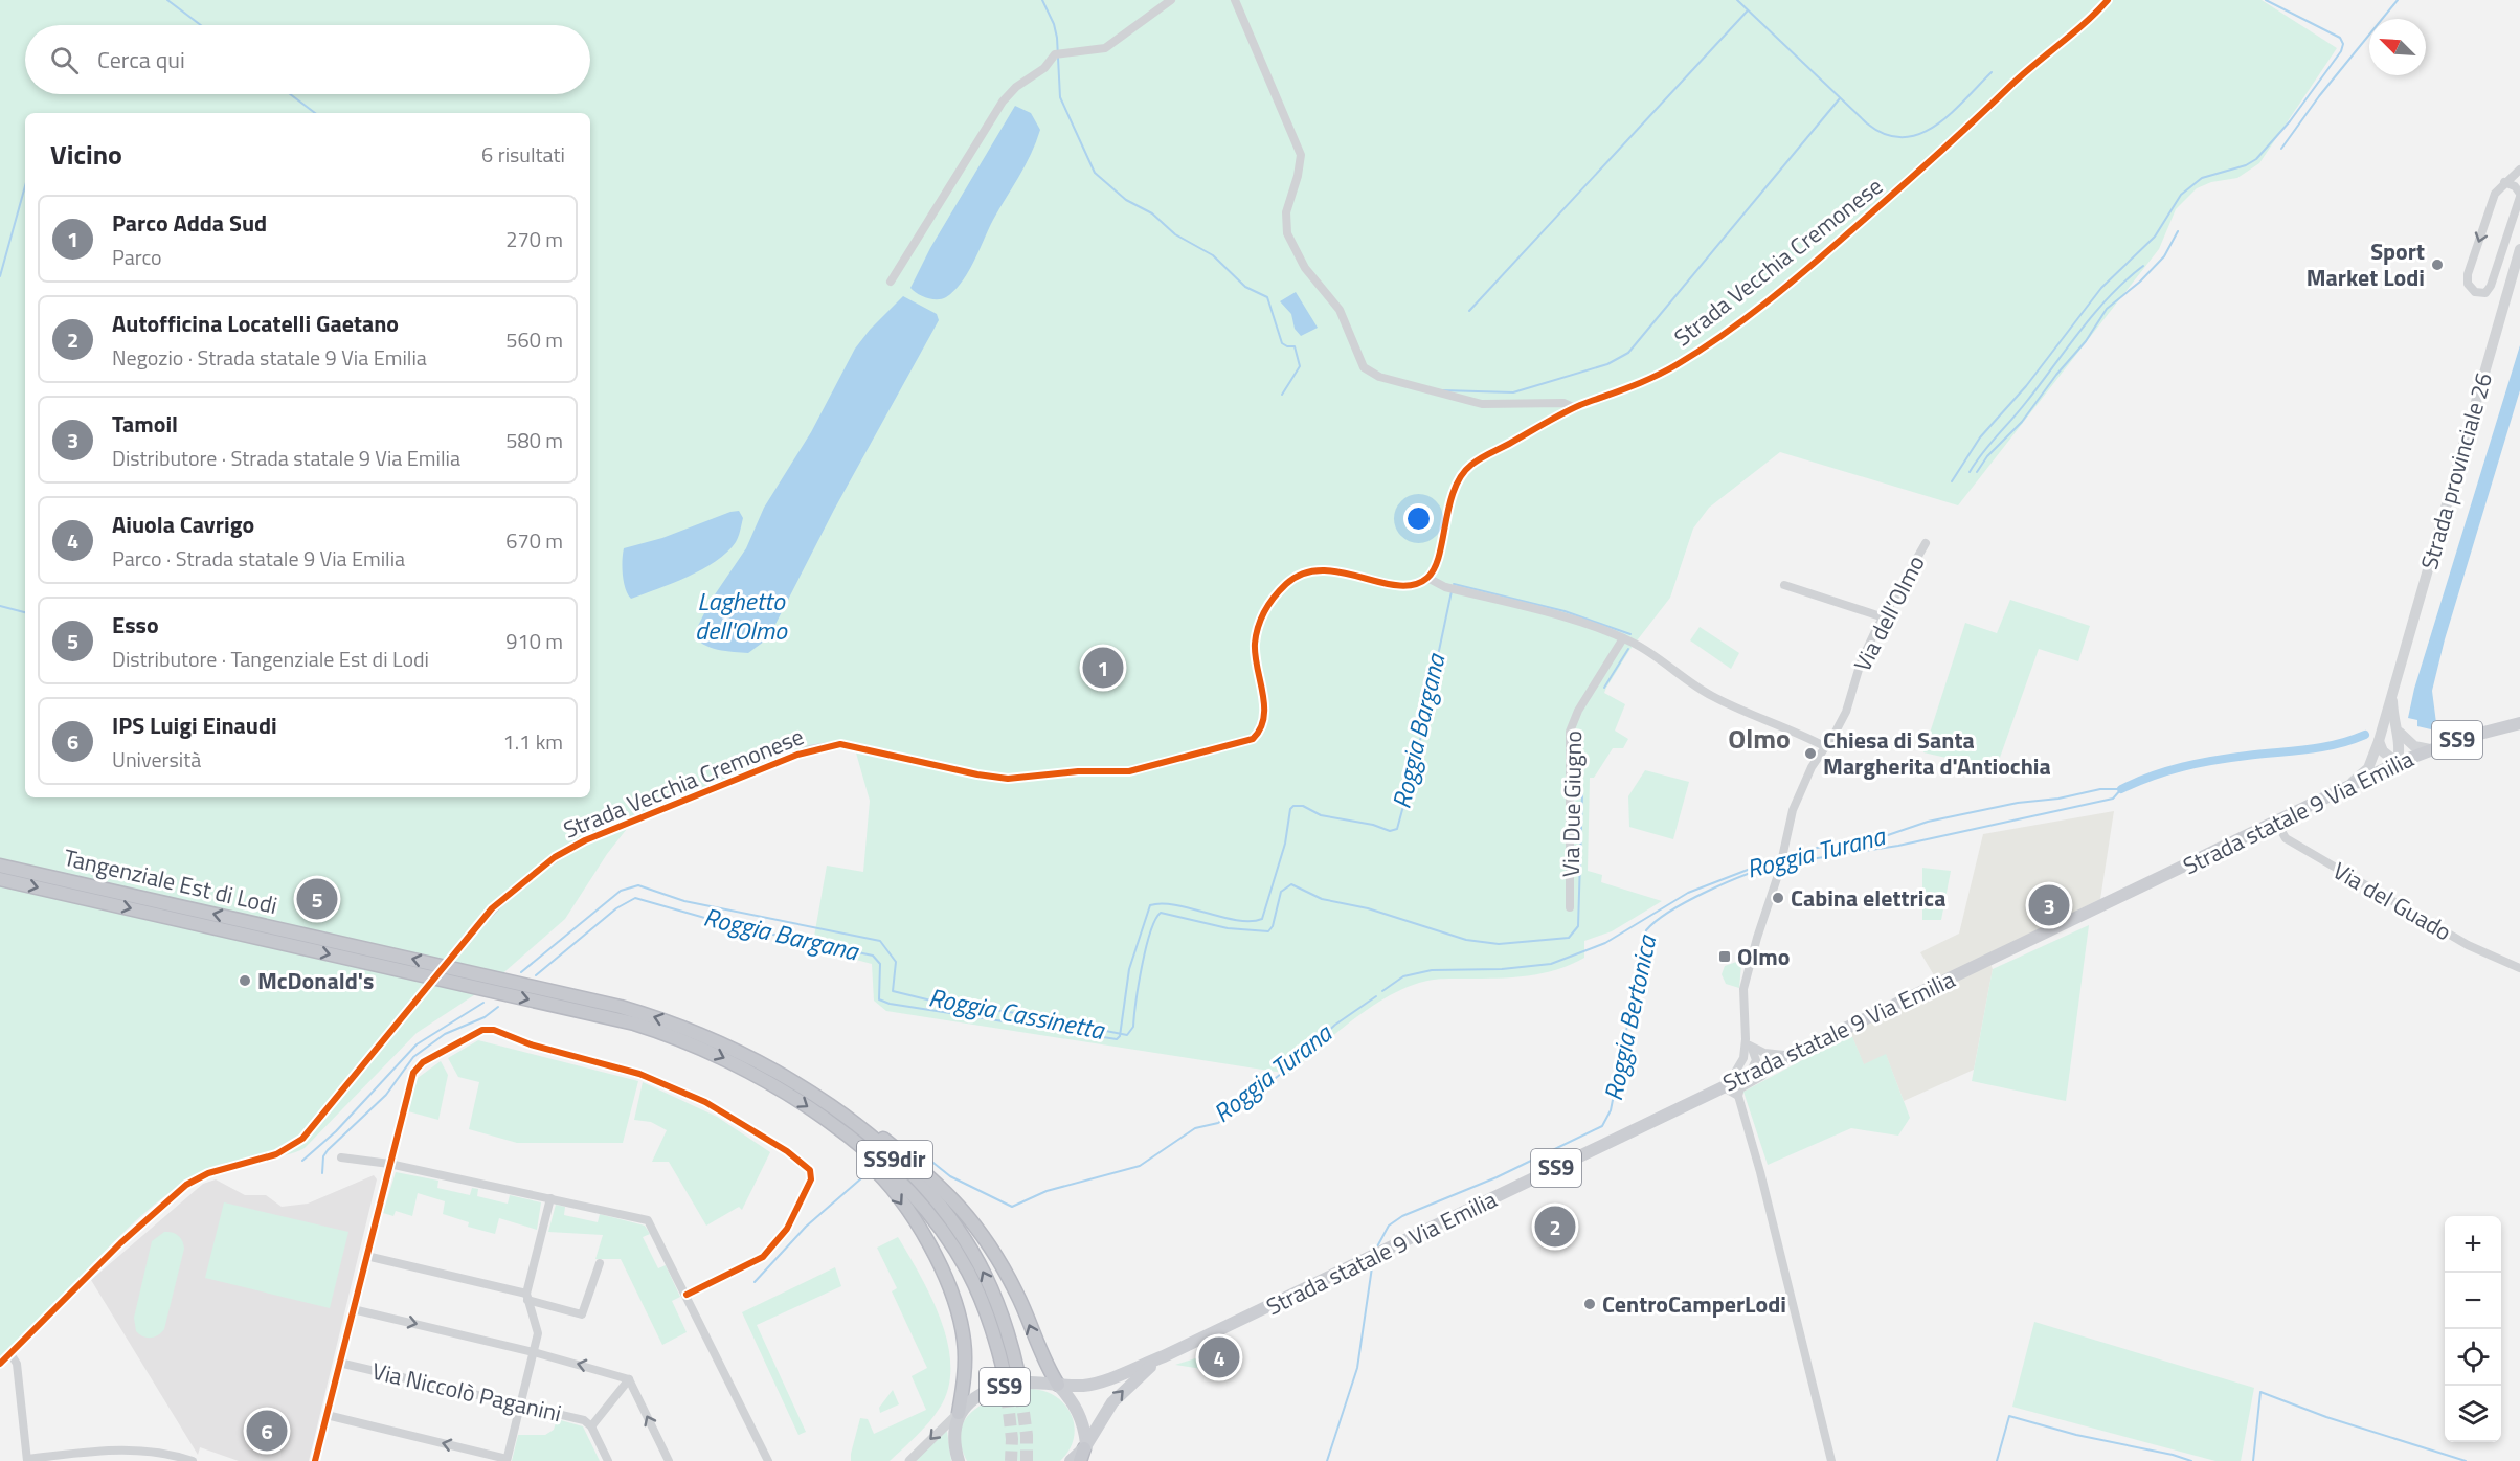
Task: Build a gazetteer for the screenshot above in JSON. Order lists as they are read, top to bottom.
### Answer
{
  "streets": {
    "highway": ["Tangenziale Est di Lodi", "SS9dir"],
    "main road": ["Strada provinciale 26", "SS9", "Strada statale 9 Via Emilia"],
    "street": [
      "Strada Vecchia Cremonese",
      "Via dell’Olmo",
      "Via Due Giugno",
      "Via del Guado",
      "Via Niccolò Paganini"
    ]
  },
  "crossings": [
    ["Strada provinciale 26", "Strada statale 9 Via Emilia"],
    ["Via dell’Olmo", "Strada statale 9 Via Emilia"],
    ["SS9", "Strada statale 9 Via Emilia"],
    ["Strada statale 9 Via Emilia", "Via del Guado"]
  ],
  "districts": ["Olmo"],
  "water": [
    "Laghetto dell'Olmo",
    "Roggia Bargana",
    "Roggia Turana",
    "Roggia Cassinetta",
    "Roggia Bertonica"
  ],
  "places": {
    "other": [
      "Sport Market Lodi",
      "Chiesa di Santa Margherita d'Antiochia",
      "Cabina elettrica",
      "McDonald's",
      "CentroCamperLodi"
    ],
    "transit": ["Olmo"]
  },
  "north": "top left",
  "page": {
    "search": "Cerca qui",
    "heading": ["Vicino", "6 risultati"],
    "list": [
      {
        "mark": "1",
        "name": "Parco Adda Sud",
        "note": "Parco",
        "value": "270 m"
      },
      {
        "mark": "2",
        "name": "Autofficina Locatelli Gaetano",
        "note": "Negozio · Strada statale 9 Via Emilia",
        "value": "560 m"
      },
      {
        "mark": "3",
        "name": "Tamoil",
        "note": "Distributore · Strada statale 9 Via Emilia",
        "value": "580 m"
      },
      {
        "mark": "4",
        "name": "Aiuola Cavrigo",
        "note": "Parco · Strada statale 9 Via Emilia",
        "value": "670 m"
      },
      {
        "mark": "5",
        "name": "Esso",
        "note": "Distributore · Tangenziale Est di Lodi",
        "value": "910 m"
      },
      {
        "mark": "6",
        "name": "IPS Luigi Einaudi",
        "note": "Università",
        "value": "1.1 km"
      }
    ],
    "pins": [
      "1",
      "5",
      "3",
      "2",
      "4",
      "6"
    ],
    "map_buttons": ["+", "−"]
  }
}
